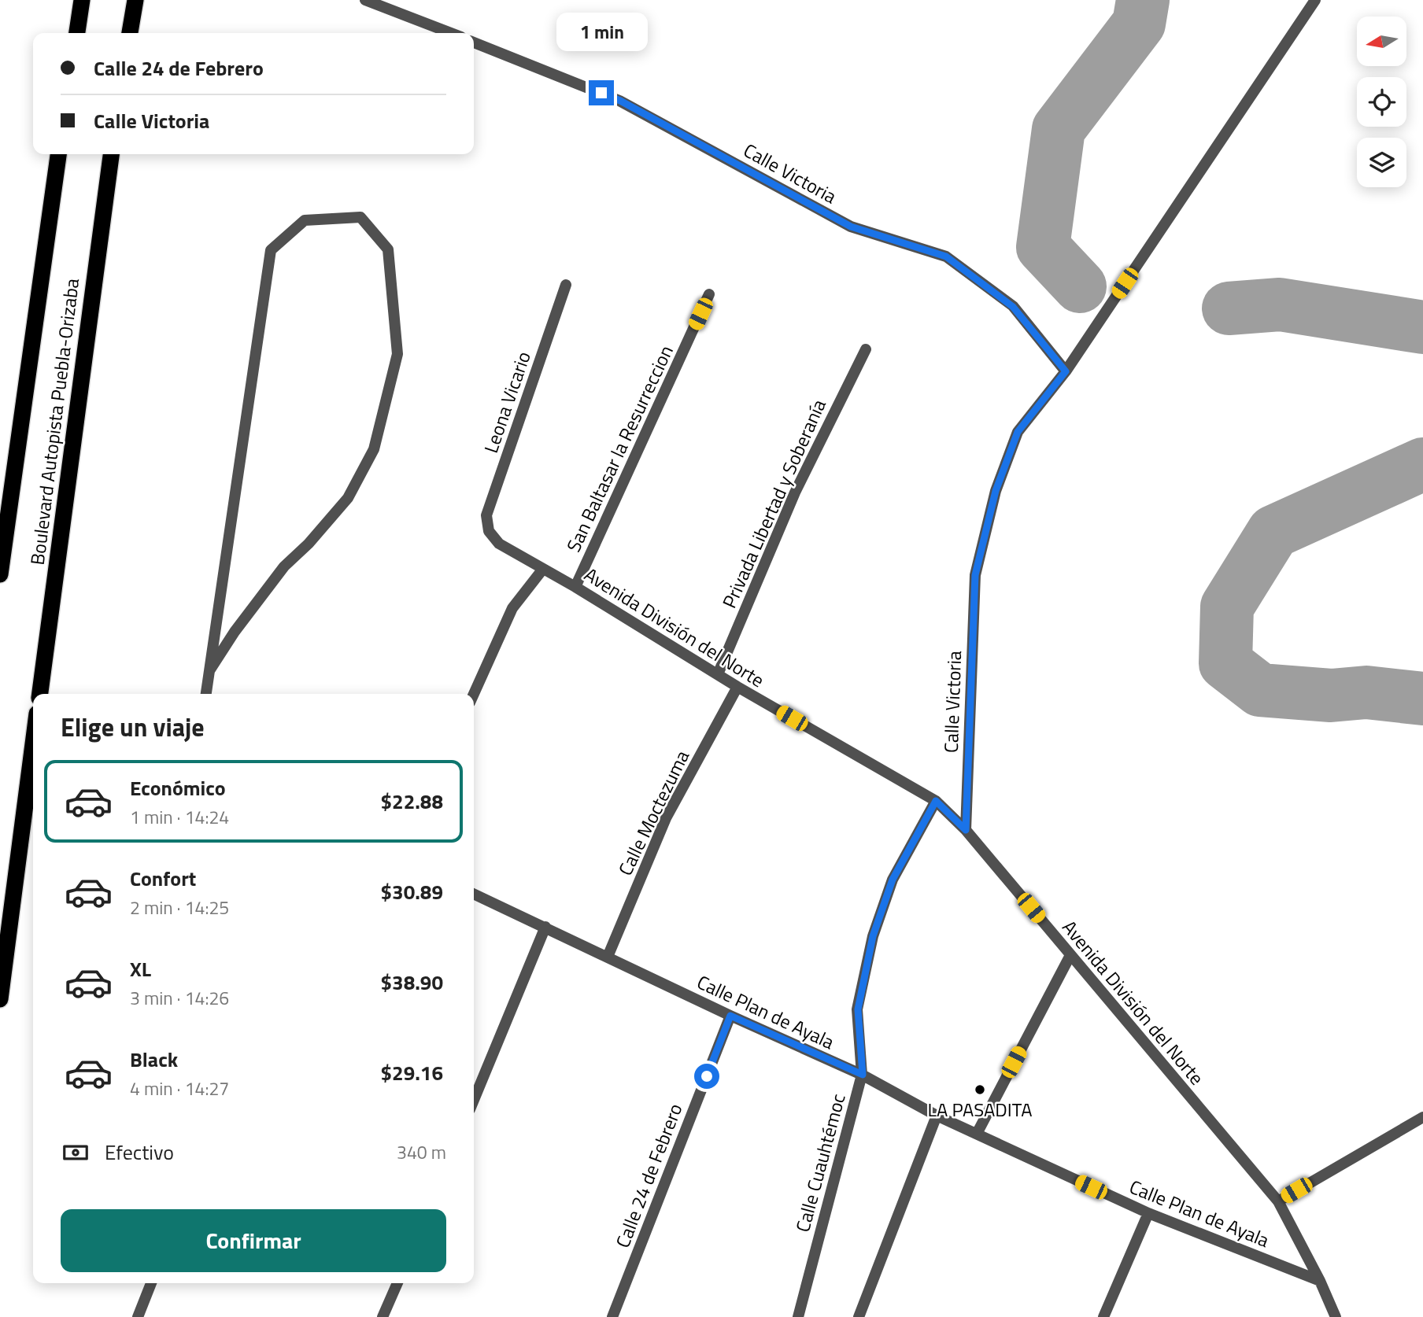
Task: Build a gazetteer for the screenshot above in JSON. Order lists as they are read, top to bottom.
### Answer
{
  "streets": {
    "highway": ["Boulevard Autopista Puebla-Orizaba"],
    "street": [
      "Calle Victoria",
      "Leona Vicario",
      "San Baltasar la Resurreccion",
      "Privada Libertad y Soberanía",
      "Avenida División del Norte",
      "Calle Moctezuma",
      "Calle Plan de Ayala",
      "Calle Cuauhtémoc",
      "Calle 24 de Febrero"
    ]
  },
  "crossings": [
    ["Calle Victoria", "Avenida División del Norte"],
    ["Leona Vicario", "Avenida División del Norte"],
    ["San Baltasar la Resurreccion", "Avenida División del Norte"],
    ["Privada Libertad y Soberanía", "Avenida División del Norte"],
    ["Avenida División del Norte", "Calle Moctezuma"],
    ["Avenida División del Norte", "Calle Plan de Ayala"],
    ["Avenida División del Norte", "Calle Cuauhtémoc"],
    ["Calle Moctezuma", "Calle Plan de Ayala"],
    ["Calle Plan de Ayala", "Calle Cuauhtémoc"],
    ["Calle Plan de Ayala", "Calle 24 de Febrero"]
  ],
  "places": ["LA PASADITA"],
  "north": "left",
  "page": {
    "bubble": "1 min",
    "banner": ["Calle 24 de Febrero", "Calle Victoria"],
    "heading": "Elige un viaje",
    "list": [
      {
        "name": "Económico",
        "note": "1 min · 14:24",
        "value": "$22.88"
      },
      {
        "name": "Confort",
        "note": "2 min · 14:25",
        "value": "$30.89"
      },
      {
        "name": "XL",
        "note": "3 min · 14:26",
        "value": "$38.90"
      },
      {
        "name": "Black",
        "note": "4 min · 14:27",
        "value": "$29.16"
      }
    ],
    "pay": ["Efectivo", "340 m"],
    "buttons": "Confirmar"
  }
}
